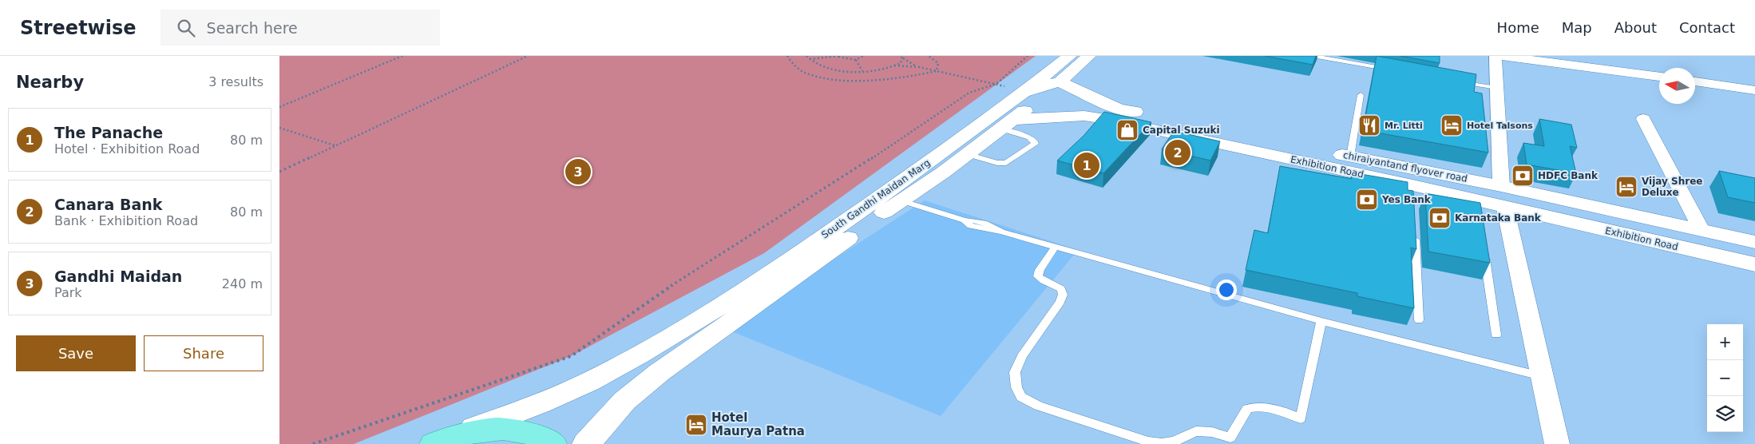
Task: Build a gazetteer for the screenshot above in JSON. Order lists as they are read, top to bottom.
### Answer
{
  "streets": {
    "main road": ["Exhibition Road", "chiraiyantand flyover road", "South Gandhi Maidan Marg"]
  },
  "places": {
    "restaurant": ["Mr. Litti"],
    "hotel": ["Hotel Talsons", "Vijay Shree Deluxe", "Hotel Maurya Patna"],
    "shop": ["Capital Suzuki"],
    "bank": ["HDFC Bank", "Yes Bank", "Karnataka Bank"]
  },
  "north": "left",
  "page": {
    "header": "Streetwise",
    "search": "Search here",
    "nav": [
      "Home",
      "Map",
      "About",
      "Contact"
    ],
    "heading": ["Nearby", "3 results"],
    "list": [
      {
        "mark": "1",
        "name": "The Panache",
        "note": "Hotel · Exhibition Road",
        "value": "80 m"
      },
      {
        "mark": "2",
        "name": "Canara Bank",
        "note": "Bank · Exhibition Road",
        "value": "80 m"
      },
      {
        "mark": "3",
        "name": "Gandhi Maidan",
        "note": "Park",
        "value": "240 m"
      }
    ],
    "pins": ["2", "1", "3"],
    "buttons": ["Save", "Share"],
    "map_buttons": ["+", "−"]
  }
}
